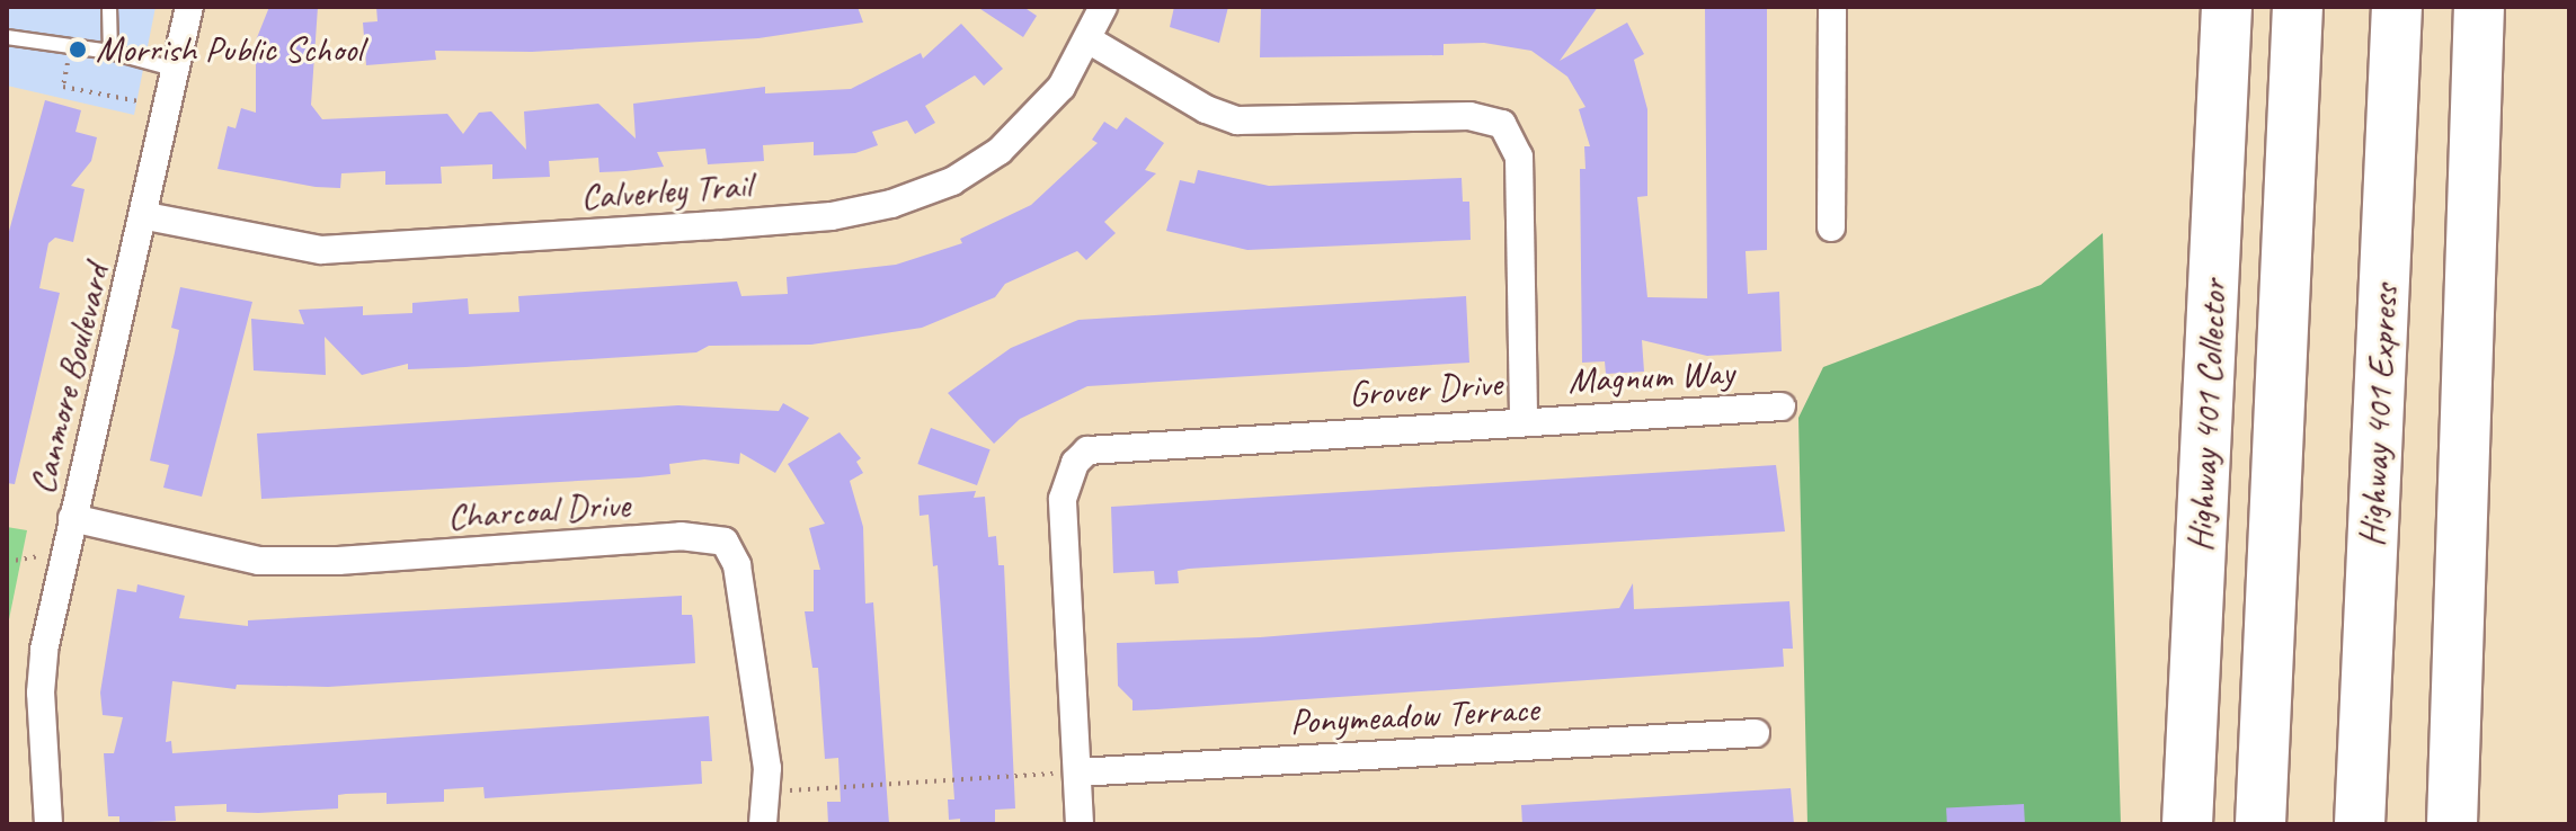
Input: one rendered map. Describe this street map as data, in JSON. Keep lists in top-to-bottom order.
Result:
{
  "streets": {
    "highway": ["Highway 401 Collector", "Highway 401 Express"],
    "street": [
      "Calverley Trail",
      "Magnum Way",
      "Canmore Boulevard",
      "Grover Drive",
      "Charcoal Drive",
      "Ponymeadow Terrace"
    ]
  },
  "crossings": [
    ["Calverley Trail", "Canmore Boulevard"],
    ["Calverley Trail", "Grover Drive"],
    ["Magnum Way", "Grover Drive"],
    ["Canmore Boulevard", "Charcoal Drive"],
    ["Grover Drive", "Ponymeadow Terrace"]
  ],
  "places": ["Morrish Public School"]
}
